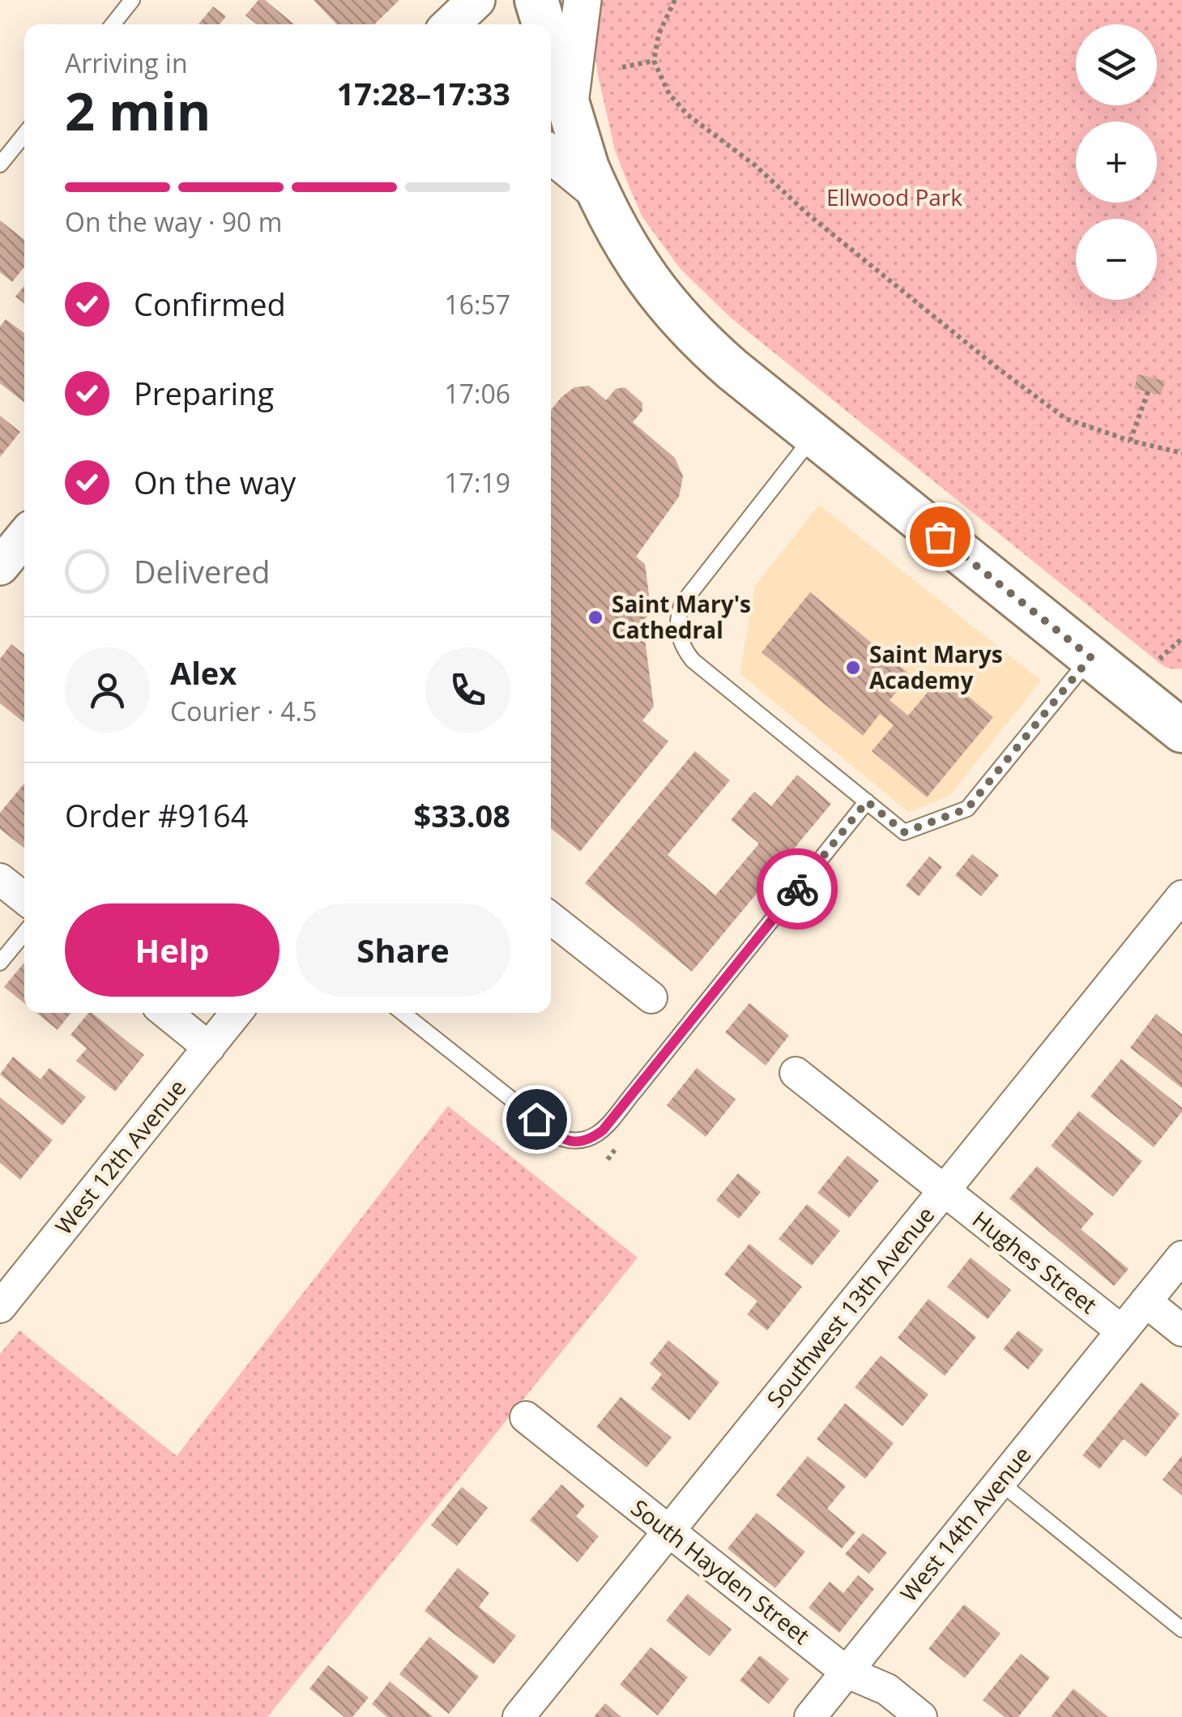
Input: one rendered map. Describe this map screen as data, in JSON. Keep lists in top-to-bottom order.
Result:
{
  "streets": {
    "street": [
      "West 12th Avenue",
      "Hughes Street",
      "Southwest 13th Avenue",
      "West 14th Avenue",
      "South Hayden Street"
    ]
  },
  "crossings": [
    ["Hughes Street", "Southwest 13th Avenue"],
    ["Hughes Street", "West 14th Avenue"],
    ["Southwest 13th Avenue", "South Hayden Street"],
    ["West 14th Avenue", "South Hayden Street"]
  ],
  "parks": ["Ellwood Park"],
  "places": ["Saint Mary's Cathedral", "Saint Marys Academy"],
  "page": {
    "map_buttons": ["+", "−"],
    "heading": ["2 min", "Arriving in", "17:28–17:33"],
    "panel": [
      "Alex",
      "Courier · 4.5",
      "Order #9164",
      "$33.08"
    ],
    "bar": "On the way · 90 m",
    "list": [
      ["Confirmed", "16:57"],
      ["Preparing", "17:06"],
      ["On the way", "17:19"],
      "Delivered"
    ],
    "buttons": ["Help", "Share"]
  }
}
